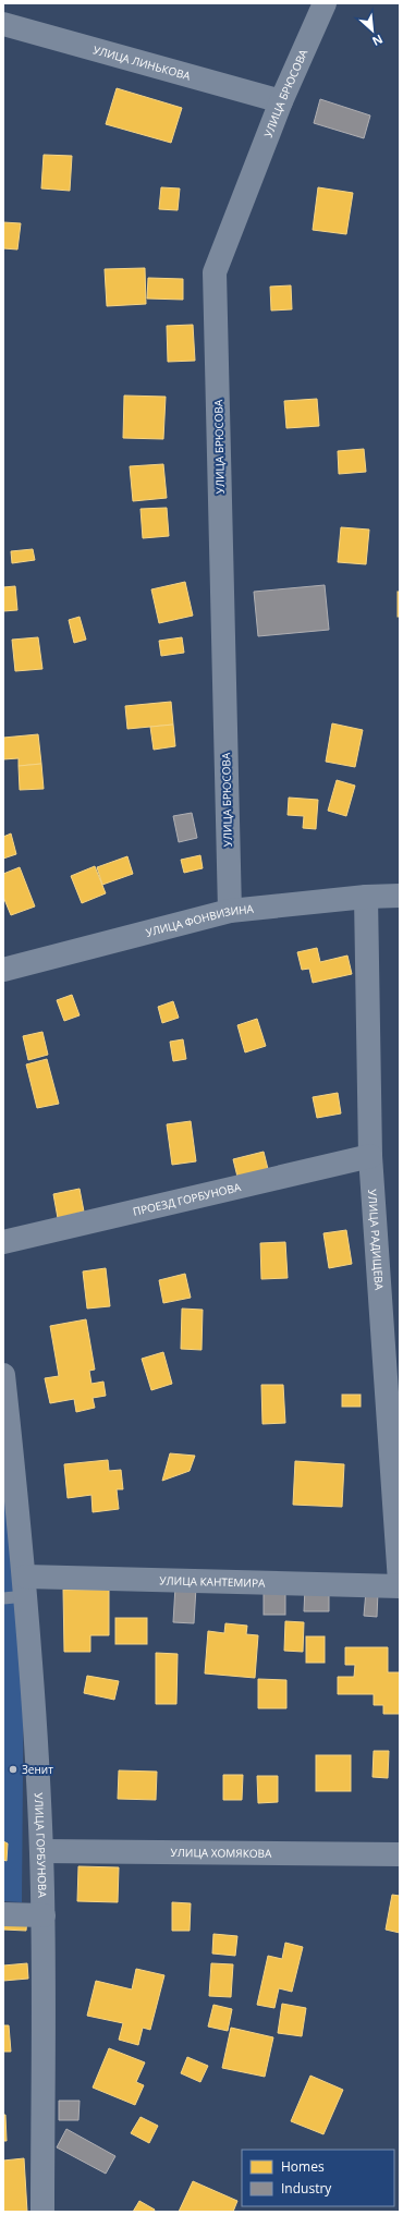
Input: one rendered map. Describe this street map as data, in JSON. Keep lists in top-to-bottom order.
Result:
{
  "streets": {
    "street": [
      "УЛИЦА ЛИНЬКОВА",
      "УЛИЦА БРЮСОВА",
      "УЛИЦА ФОНВИЗИНА",
      "ПРОЕЗД ГОРБУНОВА",
      "УЛИЦА РАДИЩЕВА",
      "УЛИЦА КАНТЕМИРА",
      "УЛИЦА ГОРБУНОВА",
      "УЛИЦА ХОМЯКОВА"
    ]
  },
  "crossings": [
    ["УЛИЦА ЛИНЬКОВА", "УЛИЦА БРЮСОВА"],
    ["УЛИЦА БРЮСОВА", "УЛИЦА ФОНВИЗИНА"],
    ["УЛИЦА ФОНВИЗИНА", "УЛИЦА РАДИЩЕВА"],
    ["ПРОЕЗД ГОРБУНОВА", "УЛИЦА РАДИЩЕВА"],
    ["УЛИЦА КАНТЕМИРА", "УЛИЦА ГОРБУНОВА"],
    ["УЛИЦА ГОРБУНОВА", "УЛИЦА ХОМЯКОВА"]
  ],
  "places": ["Зенит"],
  "legend": ["Homes", "Industry"],
  "north": "bottom right"
}
